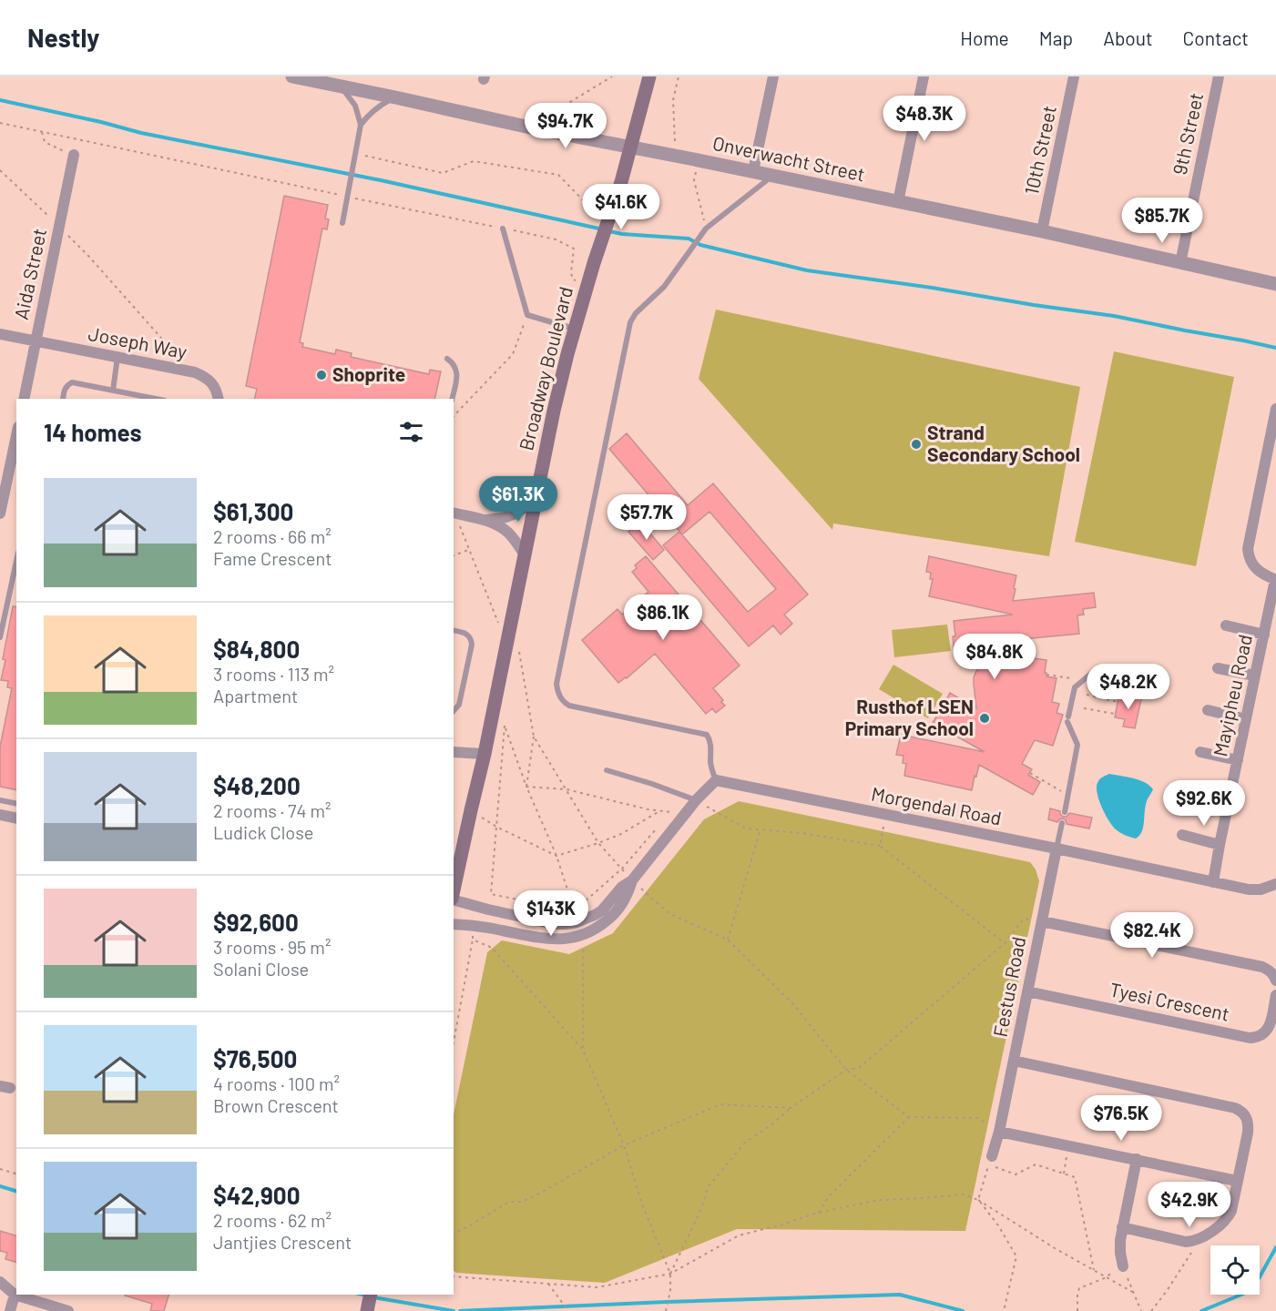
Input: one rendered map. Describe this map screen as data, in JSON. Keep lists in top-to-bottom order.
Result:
{
  "streets": {
    "main road": ["Broadway Boulevard"],
    "street": [
      "9th Street",
      "10th Street",
      "Onverwacht Street",
      "Aida Street",
      "Joseph Way",
      "Mayipheu Road",
      "Morgendal Road",
      "Festus Road",
      "Tyesi Crescent"
    ]
  },
  "crossings": [
    ["9th Street", "Onverwacht Street"],
    ["10th Street", "Onverwacht Street"],
    ["Onverwacht Street", "Broadway Boulevard"],
    ["Aida Street", "Joseph Way"],
    ["Mayipheu Road", "Morgendal Road"],
    ["Morgendal Road", "Festus Road"],
    ["Festus Road", "Tyesi Crescent"]
  ],
  "places": ["Shoprite", "Strand Secondary School", "Rusthof LSEN Primary School"],
  "page": {
    "header": "Nestly",
    "nav": [
      "Home",
      "Map",
      "About",
      "Contact"
    ],
    "price": [
      "$48.3K",
      "$94.7K",
      "$41.6K",
      "$85.7K",
      "$61.3K",
      "$57.7K",
      "$86.1K",
      "$84.8K",
      "$48.2K",
      "$92.6K",
      "$143K",
      "$82.4K",
      "$76.5K",
      "$42.9K"
    ],
    "heading": "14 homes",
    "list": [
      {
        "name": "$61,300",
        "note": "2 rooms · 66 m² · Fame Crescent"
      },
      {
        "name": "$84,800",
        "note": "3 rooms · 113 m² · Apartment"
      },
      {
        "name": "$48,200",
        "note": "2 rooms · 74 m² · Ludick Close"
      },
      {
        "name": "$92,600",
        "note": "3 rooms · 95 m² · Solani Close"
      },
      {
        "name": "$76,500",
        "note": "4 rooms · 100 m² · Brown Crescent"
      },
      {
        "name": "$42,900",
        "note": "2 rooms · 62 m² · Jantjies Crescent"
      }
    ]
  }
}
